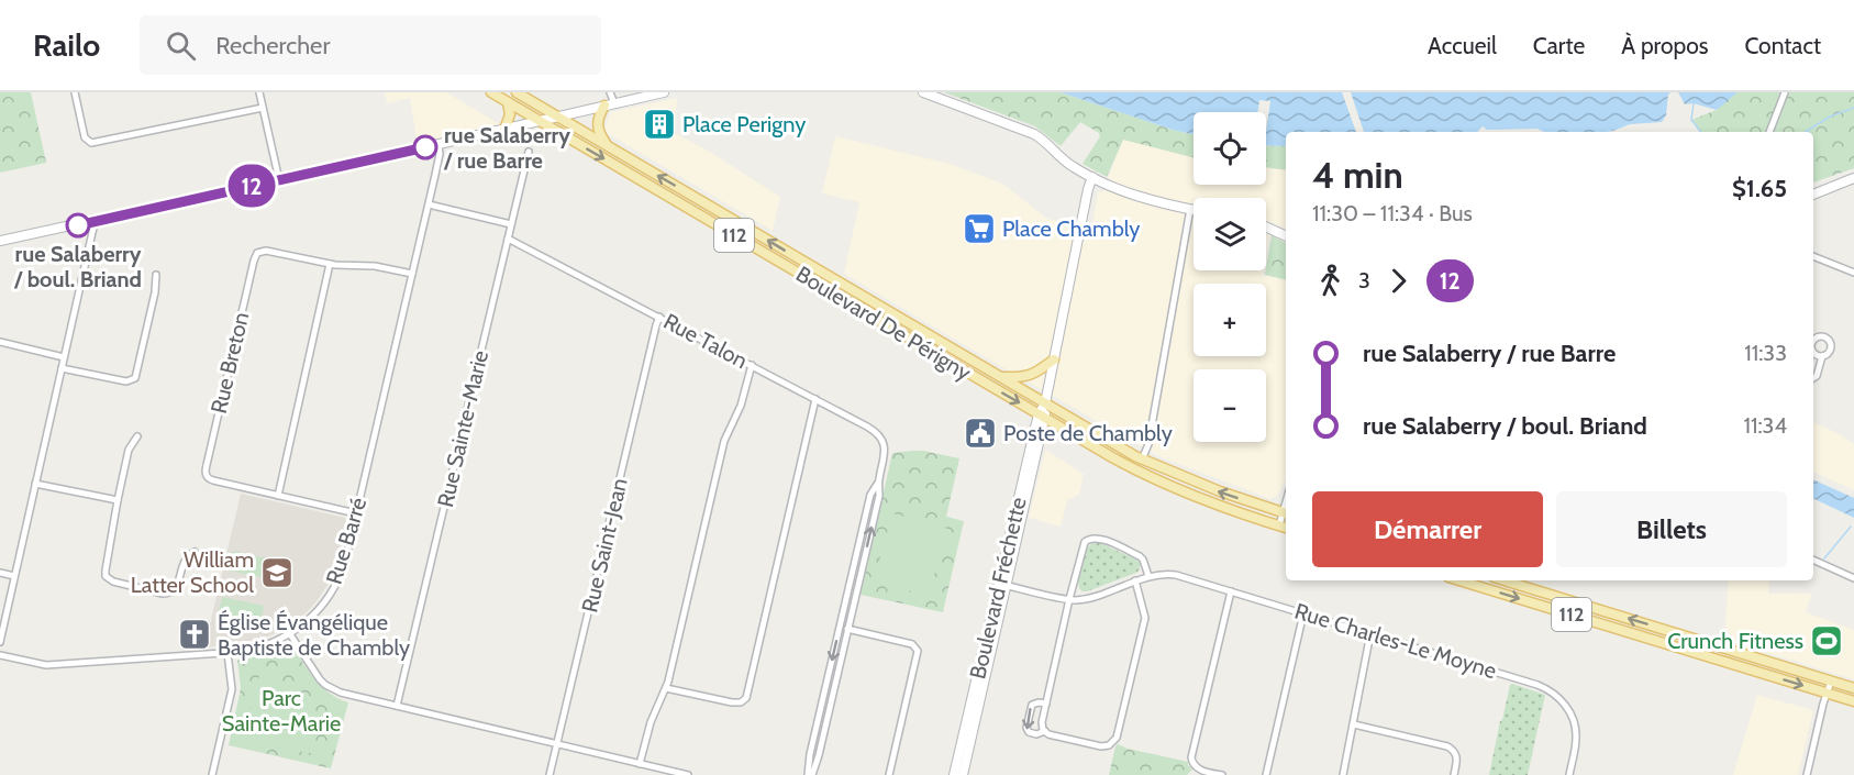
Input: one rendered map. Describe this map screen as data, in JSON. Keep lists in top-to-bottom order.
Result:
{
  "streets": {
    "main road": ["112", "Boulevard De Périgny"],
    "street": [
      "Rue Talon",
      "Rue Breton",
      "Rue Sainte-Marie",
      "Rue Barré",
      "Rue Saint-Jean",
      "Boulevard Fréchette",
      "Rue Charles-Le Moyne"
    ]
  },
  "crossings": [
    ["Boulevard De Périgny", "Boulevard Fréchette"],
    ["Rue Talon", "Rue Sainte-Marie"],
    ["Rue Talon", "Rue Saint-Jean"],
    ["Rue Breton", "Rue Barré"],
    ["Boulevard Fréchette", "Rue Charles-Le Moyne"]
  ],
  "parks": ["Parc Sainte-Marie"],
  "places": {
    "building": ["Place Perigny"],
    "other": ["rue Salaberry / rue Barre", "rue Salaberry / boul. Briand"],
    "supermarket": ["Place Chambly"],
    "public building": ["Poste de Chambly"],
    "school or university": ["William Latter School"],
    "church": ["Église Évangélique Baptiste de Chambly"],
    "sports": ["Crunch Fitness"]
  },
  "lines": ["bus line 12"],
  "page": {
    "header": "Railo",
    "search": "Rechercher",
    "nav": [
      "Accueil",
      "Carte",
      "À propos",
      "Contact"
    ],
    "on_map": "12",
    "map_buttons": ["+", "−"],
    "heading": ["4 min", "11:30 – 11:34 · Bus", "$1.65"],
    "legs": ["3", "12"],
    "list": [
      {
        "name": "rue Salaberry / rue Barre",
        "value": "11:33"
      },
      {
        "name": "rue Salaberry / boul. Briand",
        "value": "11:34"
      }
    ],
    "buttons": ["Démarrer", "Billets"]
  }
}
